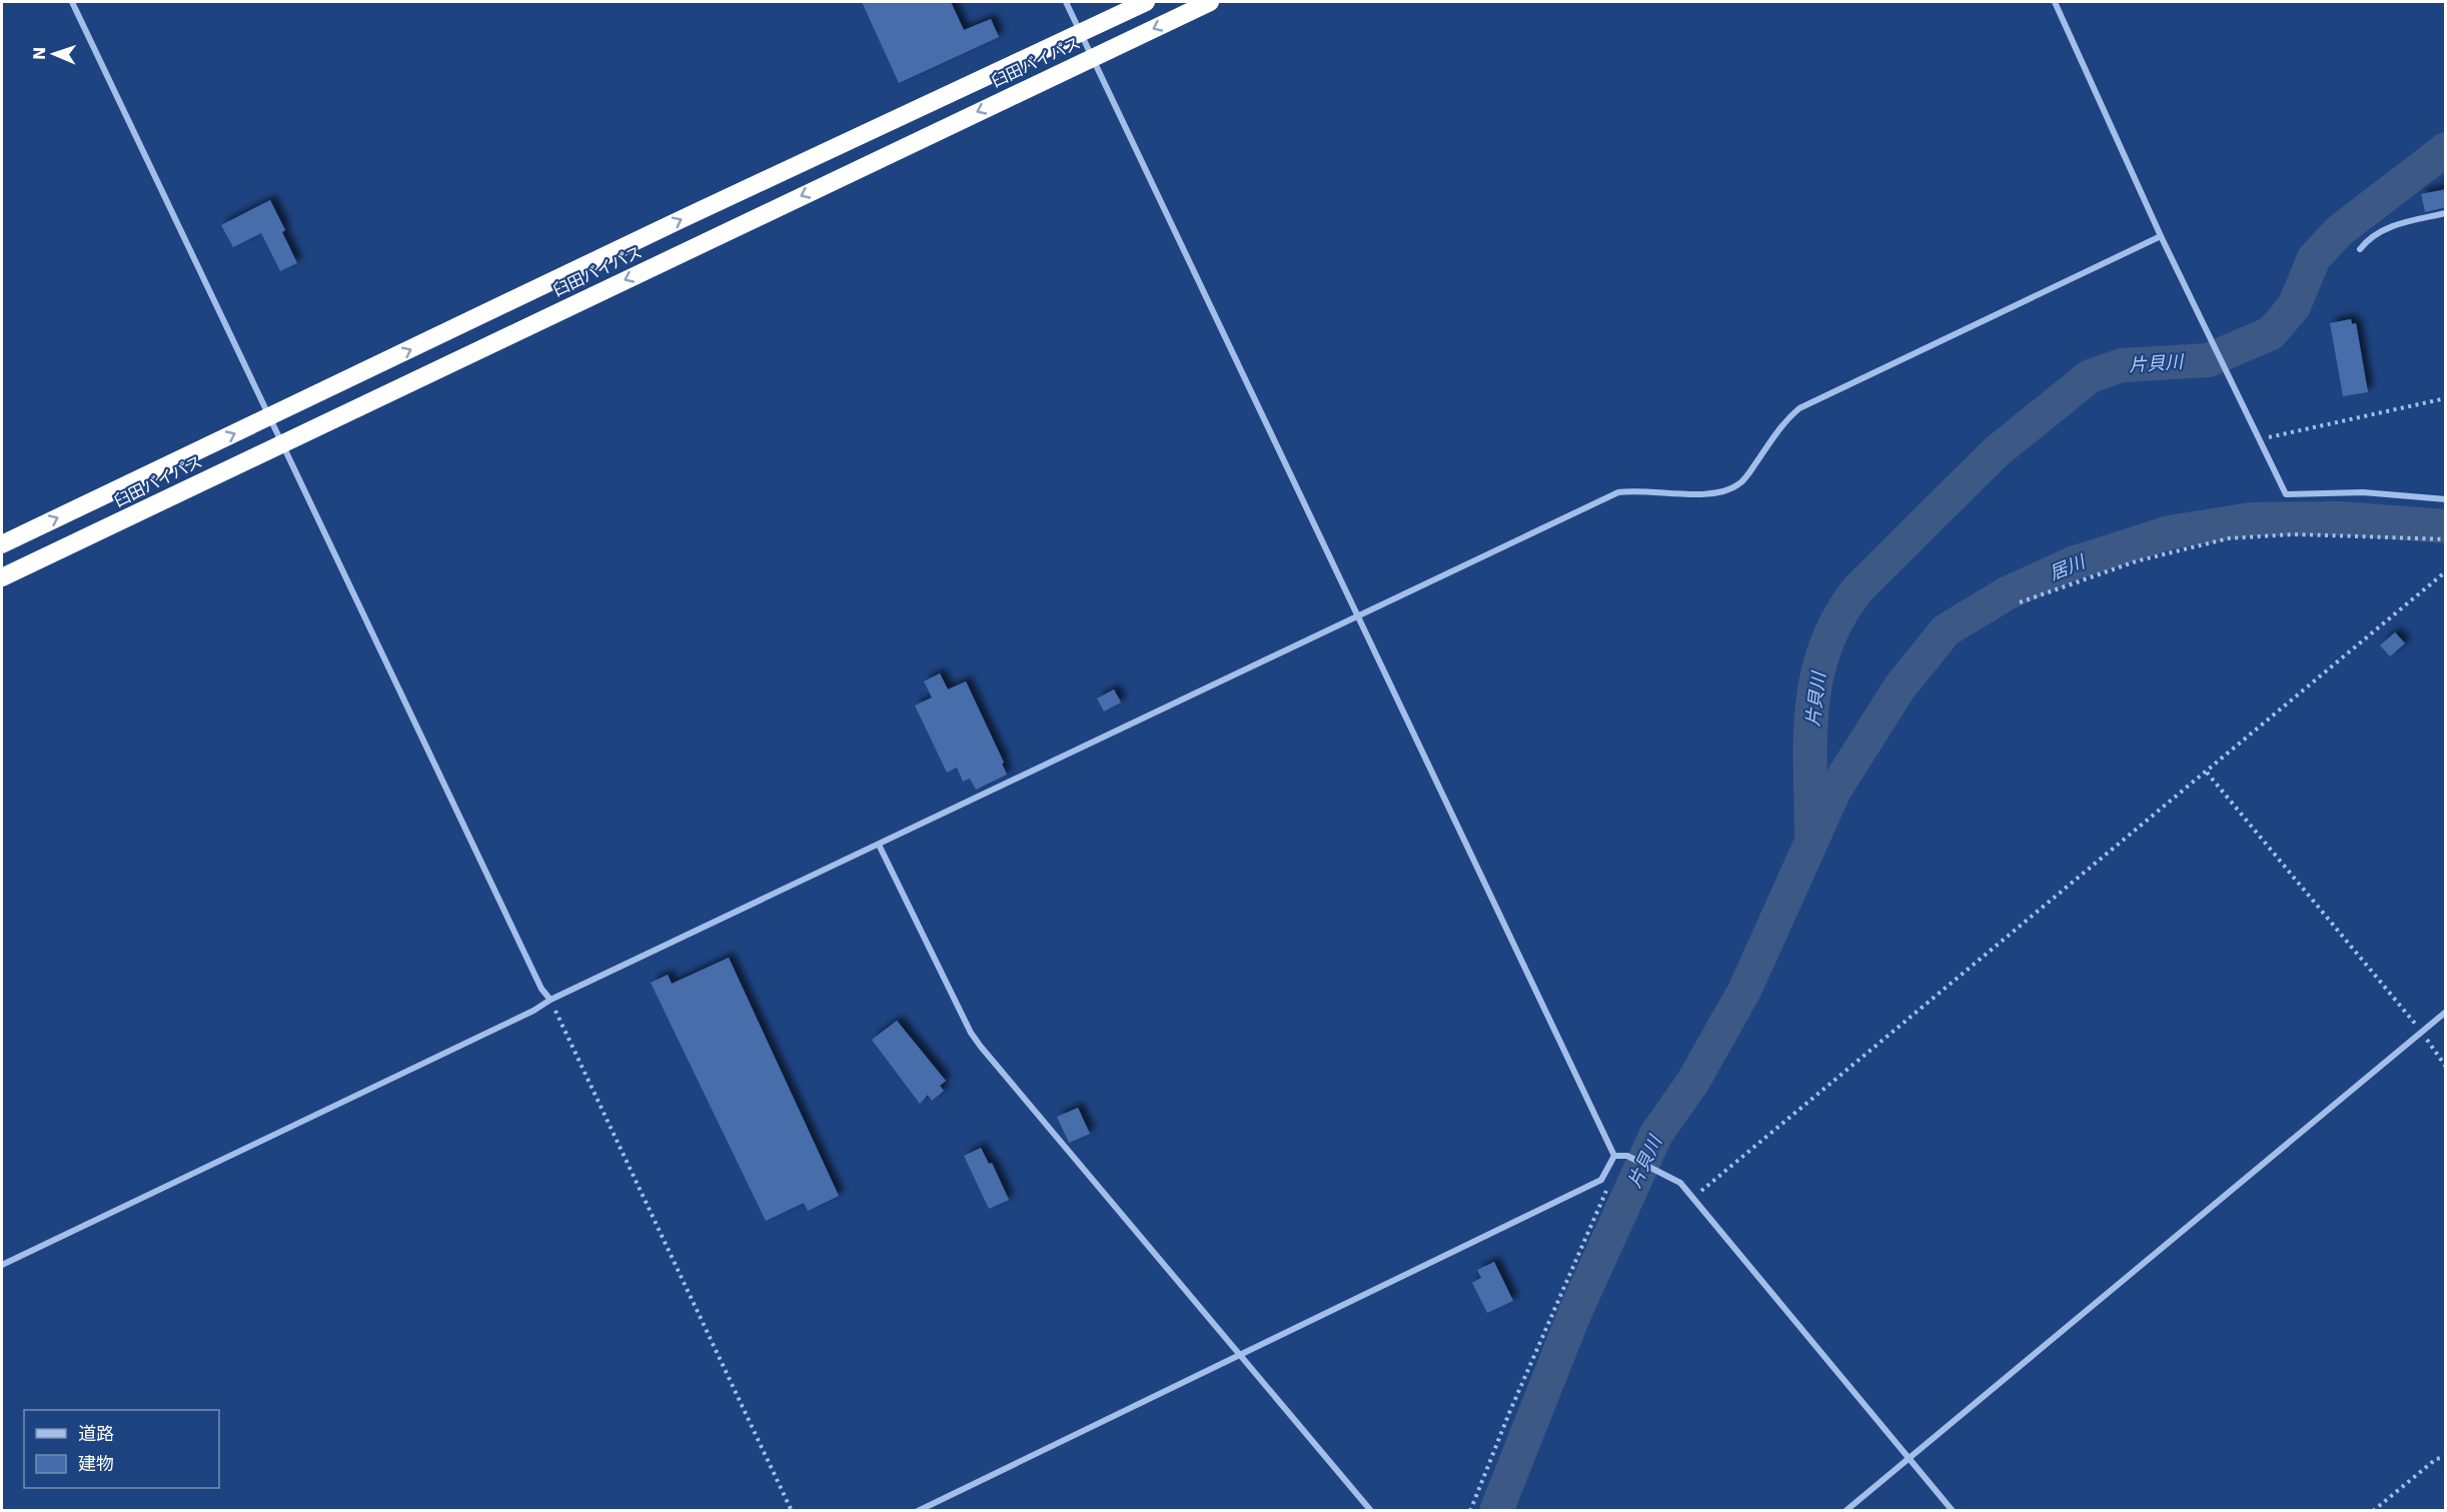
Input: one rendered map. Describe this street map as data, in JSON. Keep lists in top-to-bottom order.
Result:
{
  "streets": {
    "highway": ["臼田バイパス"]
  },
  "water": ["片貝川", "居川"],
  "legend": ["道路", "建物"],
  "north": "left"
}
